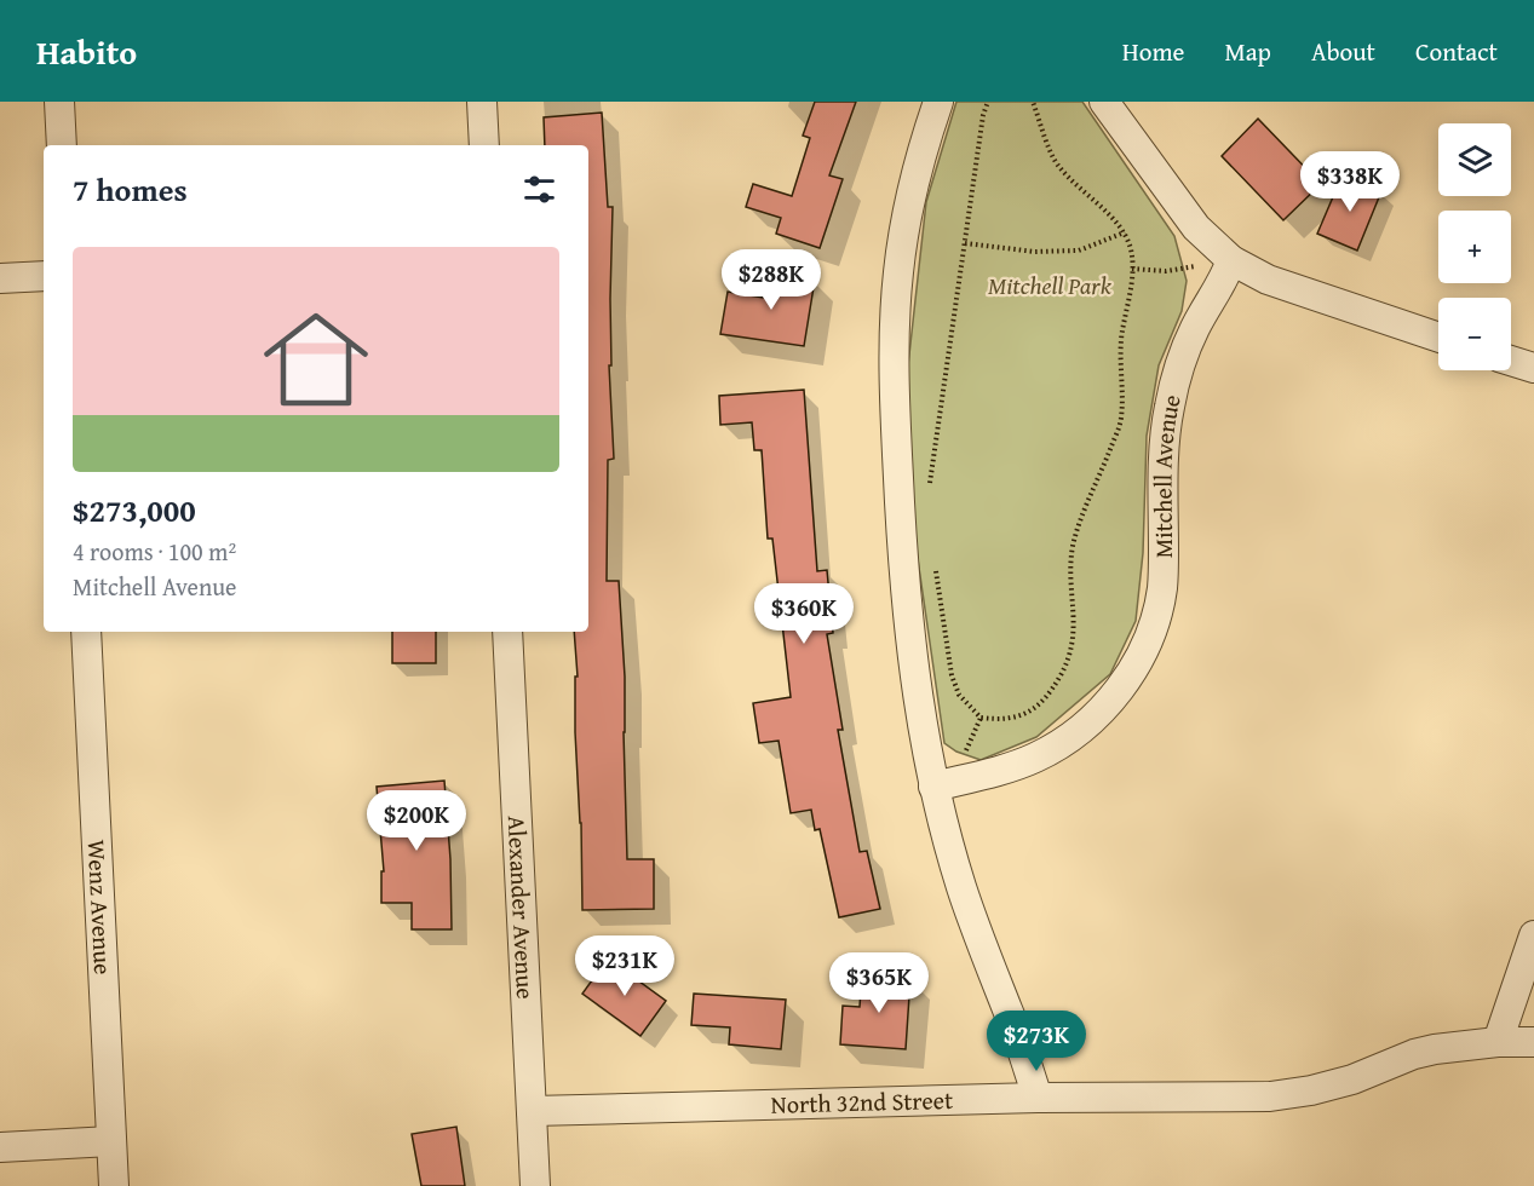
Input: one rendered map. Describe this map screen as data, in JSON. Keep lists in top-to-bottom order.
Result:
{
  "streets": {
    "street": [
      "Mitchell Avenue",
      "Wenz Avenue",
      "Alexander Avenue",
      "North 32nd Street"
    ]
  },
  "crossings": [
    ["Alexander Avenue", "North 32nd Street"]
  ],
  "parks": ["Mitchell Park"],
  "page": {
    "header": "Habito",
    "nav": [
      "Home",
      "Map",
      "About",
      "Contact"
    ],
    "map_buttons": ["+", "−"],
    "heading": "7 homes",
    "price": [
      "$338K",
      "$288K",
      "$360K",
      "$200K",
      "$231K",
      "$365K",
      "$273K"
    ],
    "list": [
      {
        "name": "$273,000",
        "note": "4 rooms · 100 m² · Mitchell Avenue"
      }
    ]
  }
}
